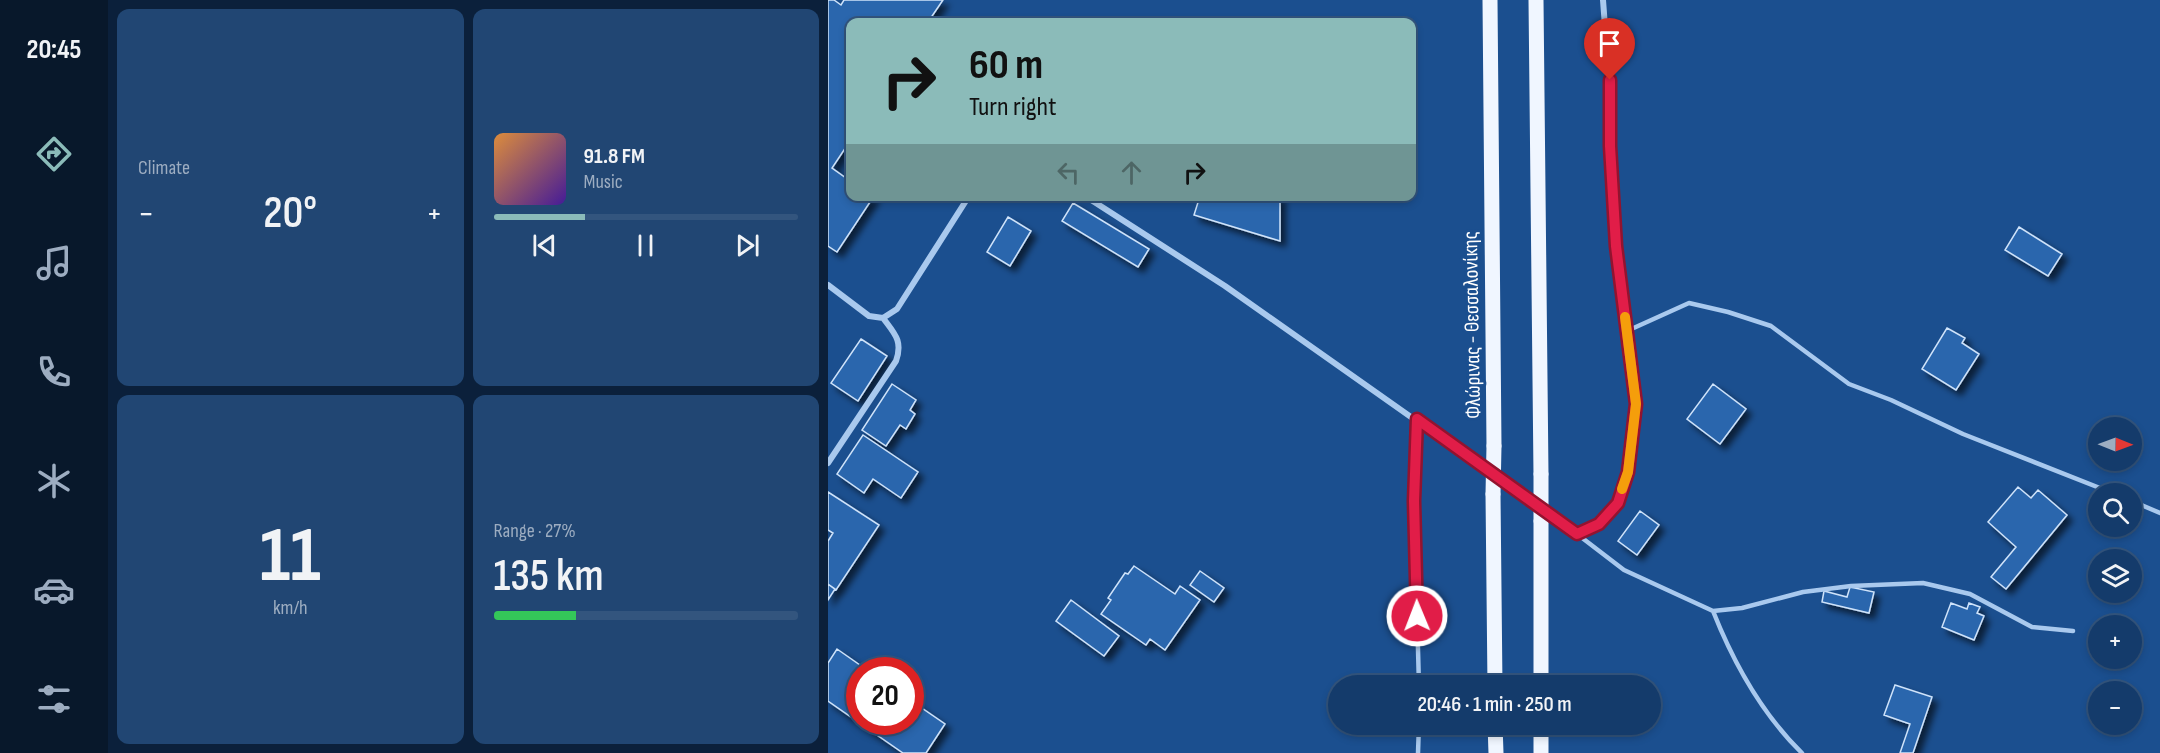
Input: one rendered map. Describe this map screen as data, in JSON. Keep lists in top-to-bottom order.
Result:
{
  "streets": {
    "main road": ["Φλώρινας - Θεσσαλονίκης"]
  },
  "north": "right",
  "page": {
    "tabs": "20:45",
    "tile": [
      "Climate",
      ["11", "km/h"],
      ["Range · 27%", "135 km"]
    ],
    "turn": ["60 m", "Turn right"],
    "song": ["91.8 FM", "Music"],
    "heat": ["−", "20°", "+"],
    "map_buttons": ["+", "−"],
    "limit": "20",
    "trip": "20:46 · 1 min · 250 m"
  }
}
